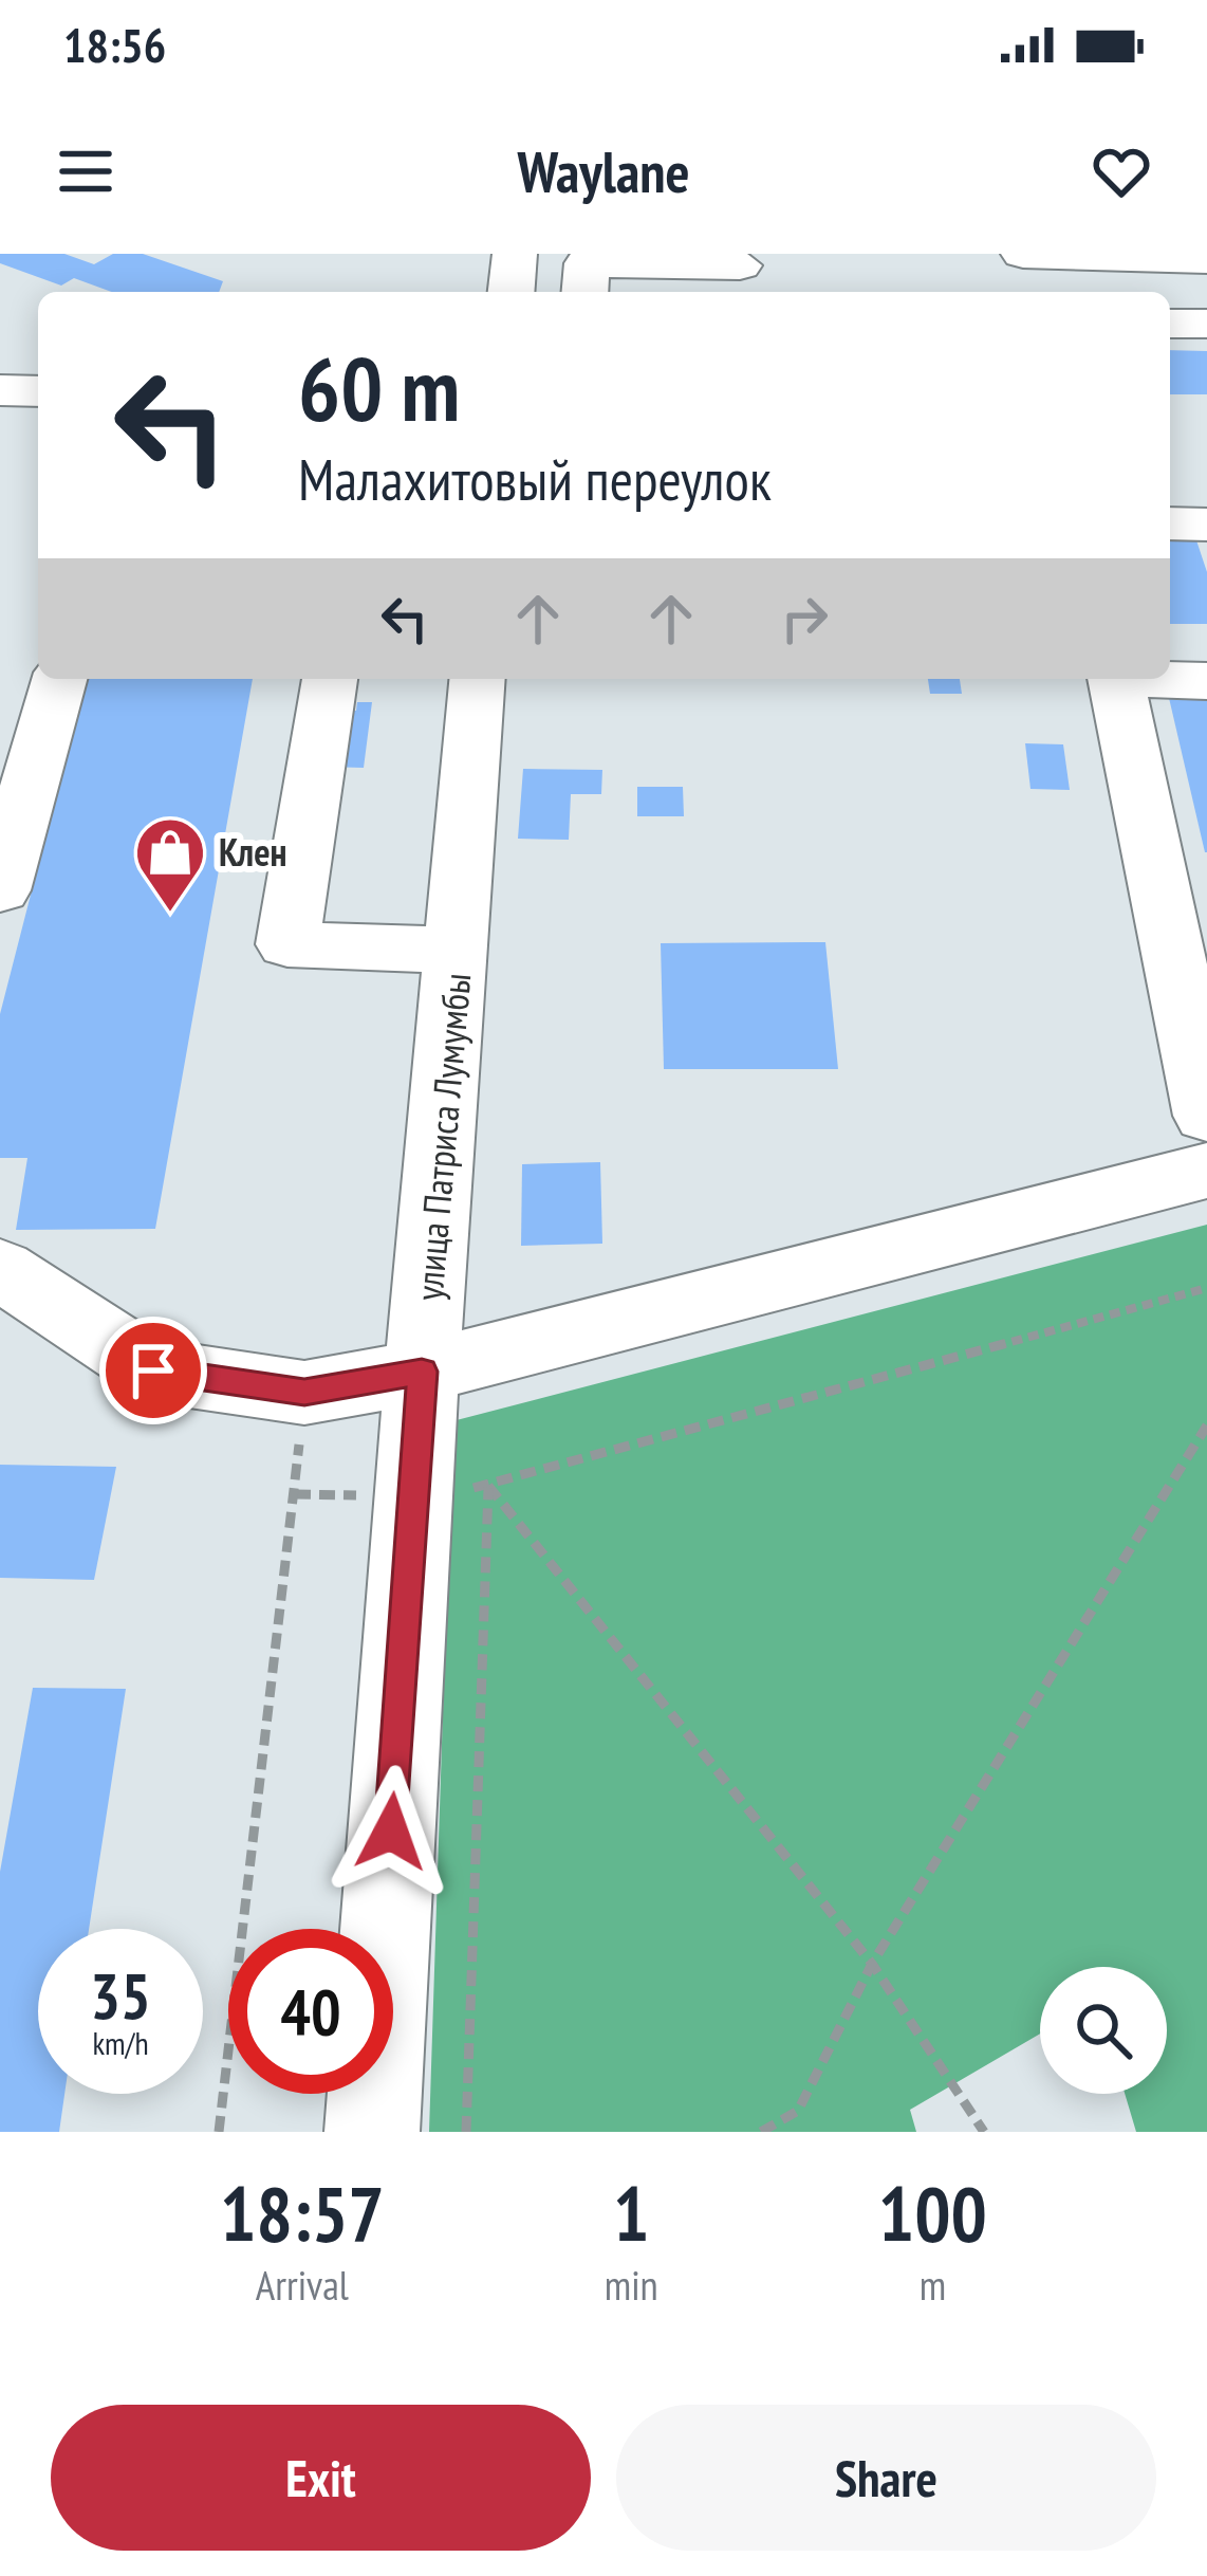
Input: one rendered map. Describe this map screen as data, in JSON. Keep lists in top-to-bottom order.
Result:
{
  "streets": {
    "street": ["улица Патриса Лумумбы"]
  },
  "places": {
    "shop": ["Клен"]
  },
  "page": {
    "status": "18:56",
    "header": "Waylane",
    "turn": ["60 m", "Малахитовый переулок"],
    "speed": "35 km/h",
    "limit": "40",
    "eta": [
      "18:57",
      "Arrival",
      "1",
      "min",
      "100",
      "m"
    ],
    "buttons": ["Exit", "Share"]
  }
}
